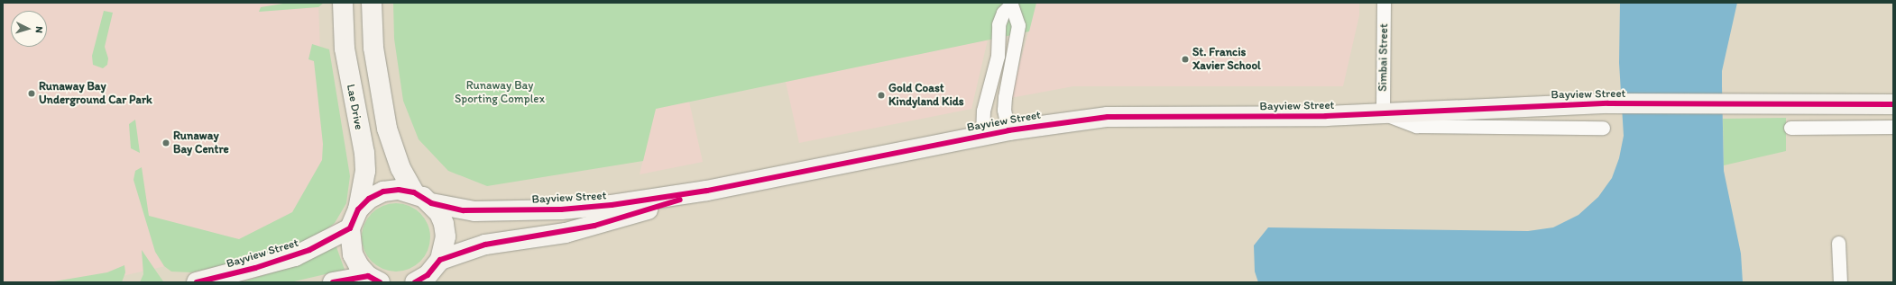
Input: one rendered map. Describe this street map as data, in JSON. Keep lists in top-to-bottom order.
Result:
{
  "streets": {
    "main road": ["Bayview Street", "Lae Drive"],
    "street": ["Simbai Street"]
  },
  "crossings": [
    ["Simbai Street", "Bayview Street"]
  ],
  "parks": ["Runaway Bay Sporting Complex"],
  "places": [
    "St. Francis Xavier School",
    "Runaway Bay Underground Car Park",
    "Gold Coast Kindyland Kids",
    "Runaway Bay Centre"
  ],
  "north": "right"
}
